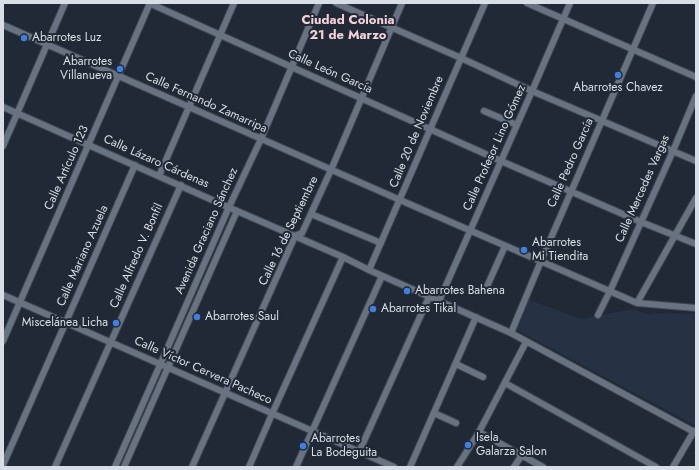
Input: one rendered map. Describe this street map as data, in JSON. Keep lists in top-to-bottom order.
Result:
{
  "streets": {
    "street": [
      "Calle León García",
      "Calle Fernando Zamarripa",
      "Calle 20 de Noviembre",
      "Calle Profesor Lino Gómez",
      "Calle Lázaro Cárdenas",
      "Calle Pedro García",
      "Calle Artículo 123",
      "Calle Mercedes Vargas",
      "Avenida Graciano Sánchez",
      "Calle 16 de Septiembre",
      "Calle Mariano Azuela",
      "Calle Alfredo V. Bonfil",
      "Calle Víctor Cervera Pacheco"
    ]
  },
  "crossings": [
    ["Calle León García", "Calle 20 de Noviembre"],
    ["Calle León García", "Calle Profesor Lino Gómez"],
    ["Calle León García", "Calle Pedro García"],
    ["Calle León García", "Calle Artículo 123"],
    ["Calle León García", "Calle Mercedes Vargas"],
    ["Calle León García", "Avenida Graciano Sánchez"],
    ["Calle León García", "Calle 16 de Septiembre"],
    ["Calle Fernando Zamarripa", "Calle 20 de Noviembre"],
    ["Calle Fernando Zamarripa", "Calle Profesor Lino Gómez"],
    ["Calle Fernando Zamarripa", "Calle Pedro García"],
    ["Calle Fernando Zamarripa", "Calle Artículo 123"],
    ["Calle Fernando Zamarripa", "Calle Mercedes Vargas"],
    ["Calle Fernando Zamarripa", "Avenida Graciano Sánchez"],
    ["Calle Fernando Zamarripa", "Calle 16 de Septiembre"],
    ["Calle 20 de Noviembre", "Calle Lázaro Cárdenas"],
    ["Calle Profesor Lino Gómez", "Calle Lázaro Cárdenas"],
    ["Calle Lázaro Cárdenas", "Calle Pedro García"],
    ["Calle Lázaro Cárdenas", "Calle Artículo 123"],
    ["Calle Lázaro Cárdenas", "Avenida Graciano Sánchez"],
    ["Calle Lázaro Cárdenas", "Calle 16 de Septiembre"],
    ["Calle Lázaro Cárdenas", "Calle Mariano Azuela"],
    ["Calle Lázaro Cárdenas", "Calle Alfredo V. Bonfil"],
    ["Calle Artículo 123", "Calle Víctor Cervera Pacheco"],
    ["Avenida Graciano Sánchez", "Calle Víctor Cervera Pacheco"],
    ["Calle 16 de Septiembre", "Calle Víctor Cervera Pacheco"],
    ["Calle Mariano Azuela", "Calle Víctor Cervera Pacheco"],
    ["Calle Alfredo V. Bonfil", "Calle Víctor Cervera Pacheco"]
  ],
  "districts": ["Ciudad Colonia 21 de Marzo"],
  "places": [
    "Abarrotes Luz",
    "Abarrotes Villanueva",
    "Abarrotes Chavez",
    "Abarrotes Mi Tiendita",
    "Abarrotes Bahena",
    "Abarrotes Tikal",
    "Abarrotes Saul",
    "Miscelánea Licha",
    "Isela Galarza Salon",
    "Abarrotes La Bodeguita"
  ]
}
